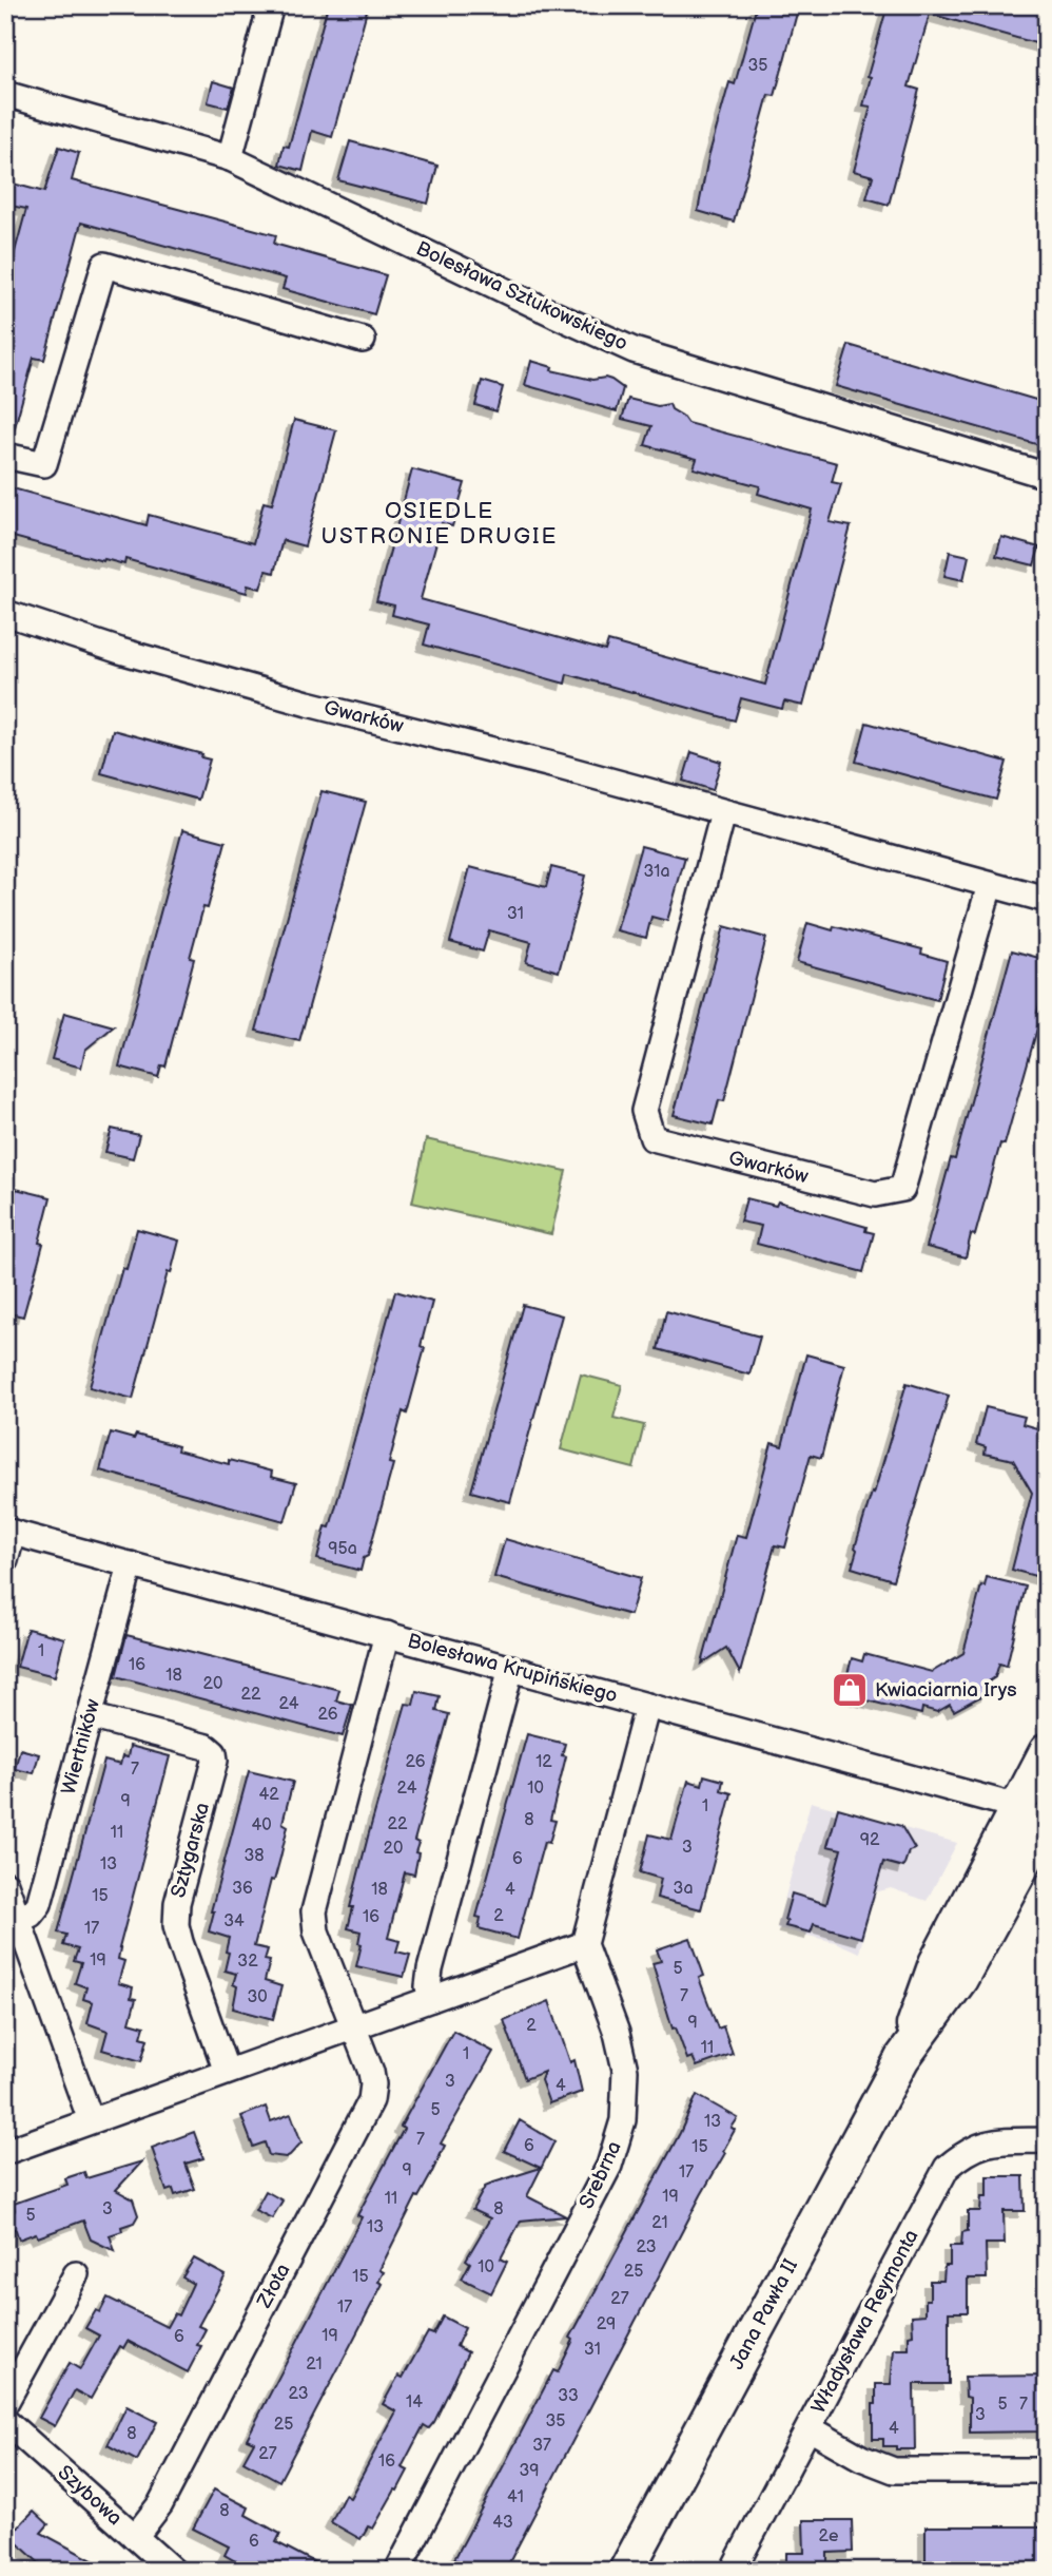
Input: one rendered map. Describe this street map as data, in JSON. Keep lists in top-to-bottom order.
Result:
{
  "streets": {
    "street": [
      "Bolesława Sztukowskiego",
      "Gwarków",
      "Bolesława Krupińskiego",
      "Wiertników",
      "Sztygarska",
      "Srebrna",
      "Złota",
      "Jana Pawła II",
      "Władysława Reymonta",
      "Szybowa"
    ]
  },
  "crossings": [
    ["Bolesława Krupińskiego", "Wiertników"],
    ["Bolesława Krupińskiego", "Jana Pawła II"],
    ["Wiertników", "Sztygarska"],
    ["Złota", "Szybowa"]
  ],
  "districts": ["OSIEDLE USTRONIE DRUGIE"],
  "places": {
    "shop": ["Kwiaciarnia Irys"]
  },
  "house_numbers": [
    "35",
    "31a",
    "31",
    "95a",
    "1",
    "16",
    "18",
    "20",
    "22",
    "24",
    "26",
    "26",
    "12",
    "7",
    "24",
    "10",
    "42",
    "9",
    "1",
    "8",
    "22",
    "40",
    "11",
    "92",
    "3",
    "20",
    "38",
    "6",
    "13",
    "36",
    "3a",
    "18",
    "4",
    "15",
    "2",
    "16",
    "34",
    "17",
    "19",
    "32",
    "5",
    "7",
    "30",
    "9",
    "2",
    "11",
    "1",
    "3",
    "4",
    "5",
    "13",
    "7",
    "6",
    "15",
    "9",
    "17",
    "19",
    "11",
    "3",
    "8",
    "5",
    "21",
    "13",
    "23",
    "10",
    "25",
    "15",
    "27",
    "17",
    "29",
    "19",
    "6",
    "31",
    "21",
    "23",
    "33",
    "14",
    "5",
    "7",
    "3",
    "35",
    "25",
    "4",
    "8",
    "37",
    "27",
    "16",
    "39",
    "41",
    "8",
    "43",
    "2e",
    "6"
  ]
}
